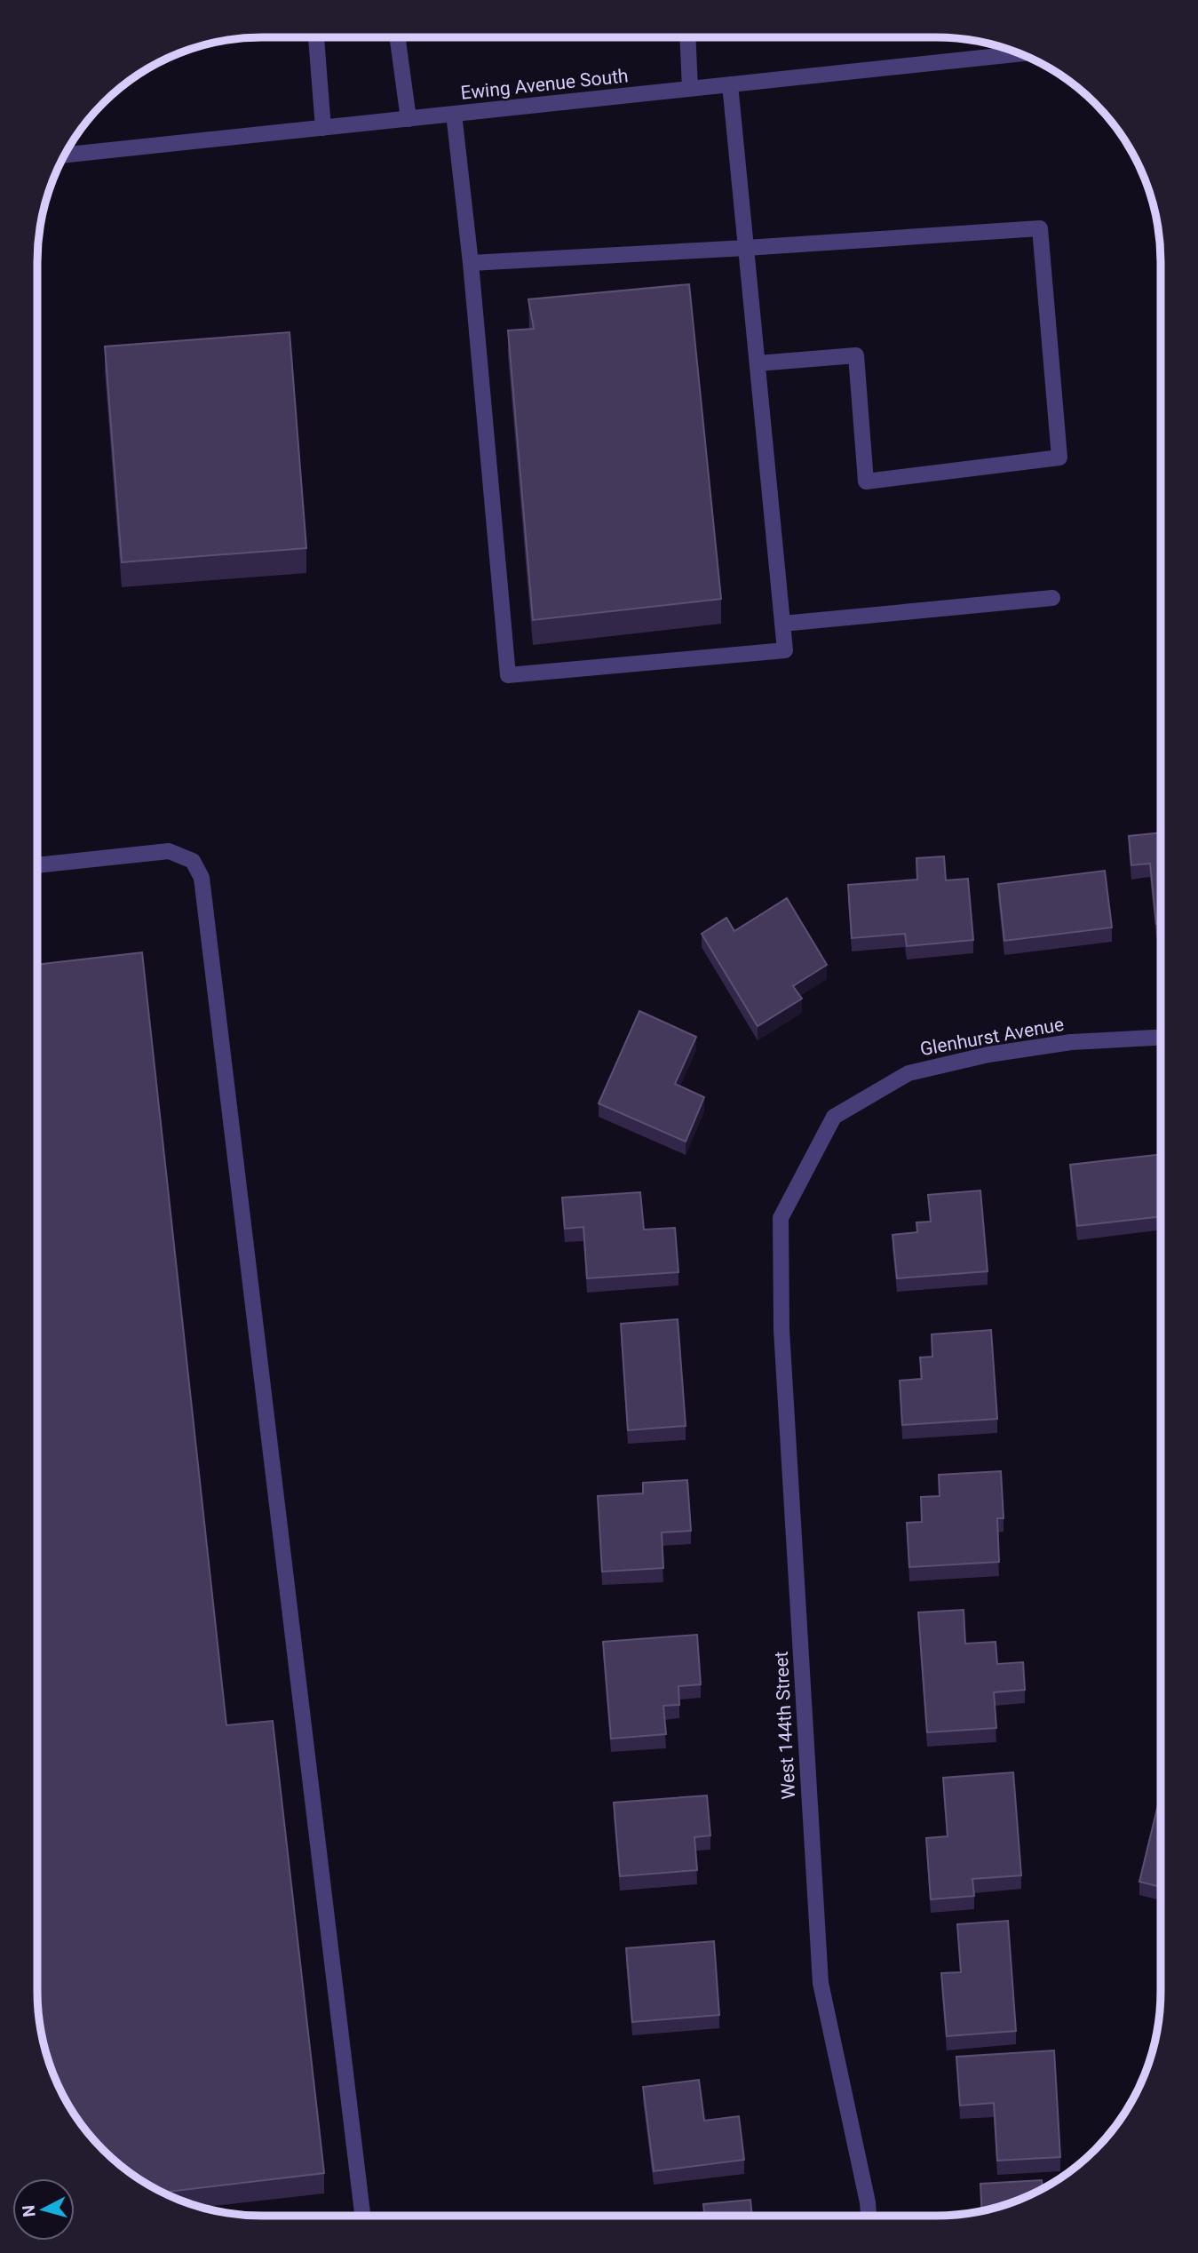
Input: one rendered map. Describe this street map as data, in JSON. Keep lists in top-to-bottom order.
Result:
{
  "streets": {
    "street": ["Ewing Avenue South", "Glenhurst Avenue", "West 144th Street"]
  },
  "crossings": [
    ["Glenhurst Avenue", "West 144th Street"]
  ],
  "north": "left"
}
